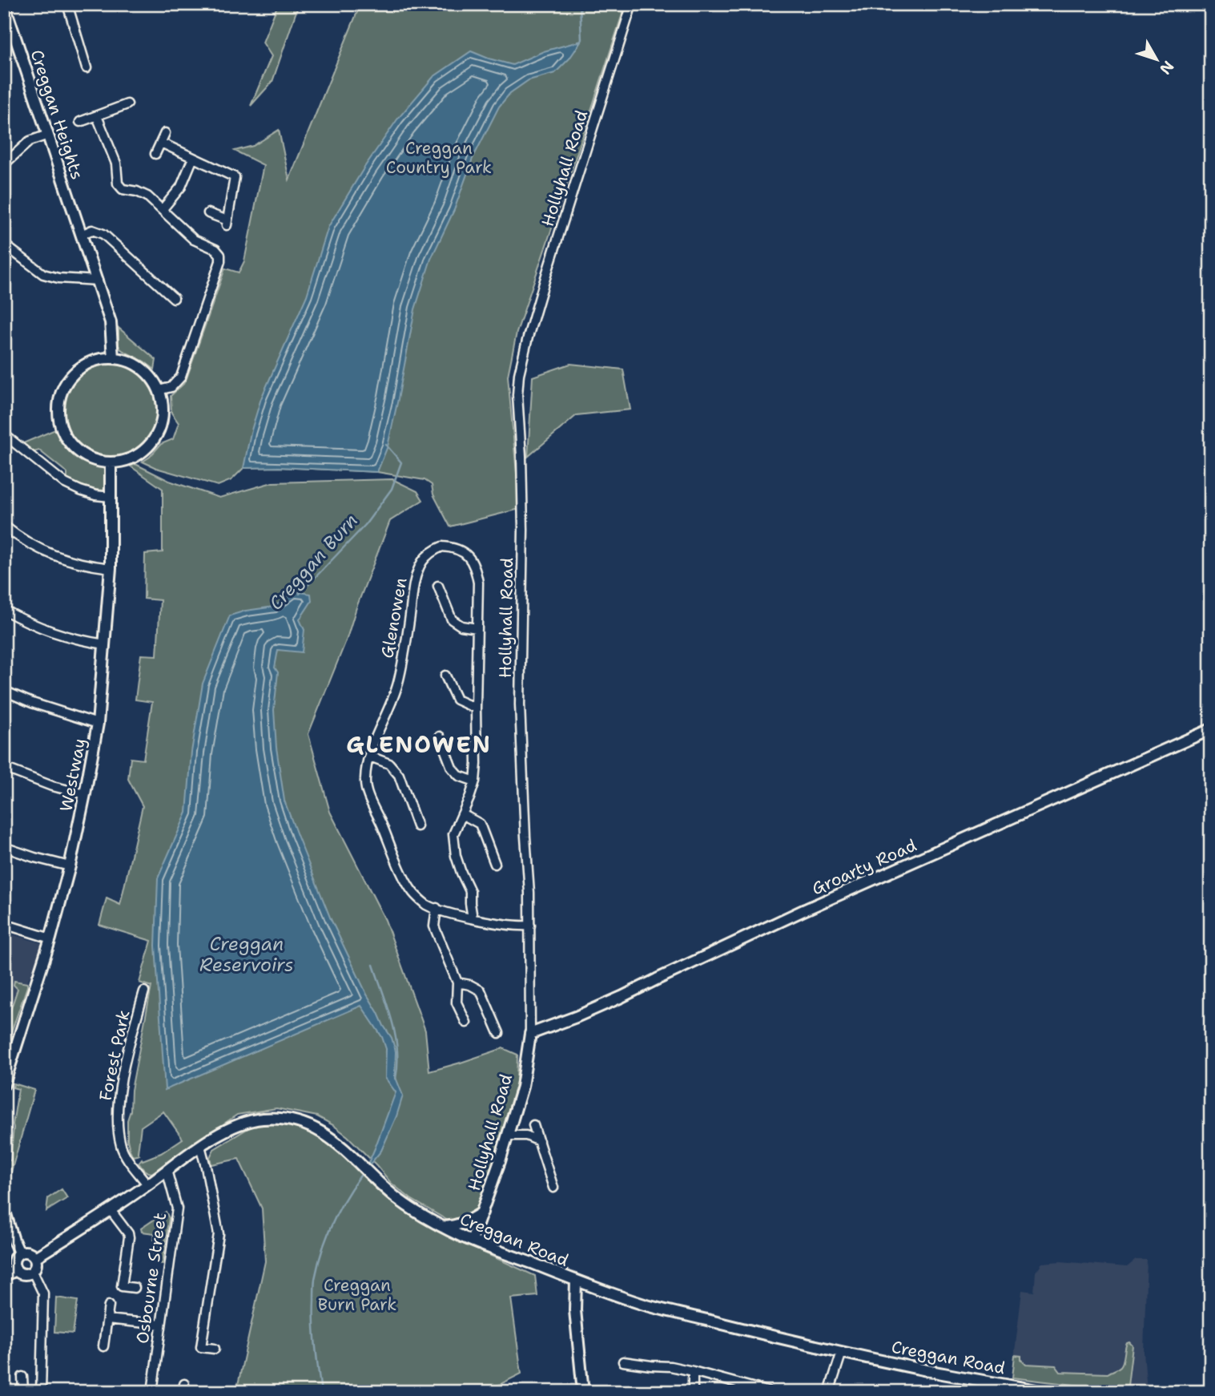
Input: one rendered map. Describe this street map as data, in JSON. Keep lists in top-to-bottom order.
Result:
{
  "streets": {
    "street": [
      "Creggan Heights",
      "Hollyhall Road",
      "Glenowen",
      "Westway",
      "Groarty Road",
      "Forest Park",
      "Creggan Road",
      "Osbourne Street"
    ]
  },
  "crossings": [
    ["Creggan Heights", "Westway"],
    ["Hollyhall Road", "Glenowen"],
    ["Hollyhall Road", "Groarty Road"],
    ["Hollyhall Road", "Creggan Road"],
    ["Forest Park", "Creggan Road"],
    ["Creggan Road", "Osbourne Street"]
  ],
  "districts": ["GLENOWEN"],
  "water": ["Creggan Burn", "Creggan Reservoirs"],
  "parks": ["Creggan Country Park", "Creggan Burn Park"],
  "north": "bottom right"
}
